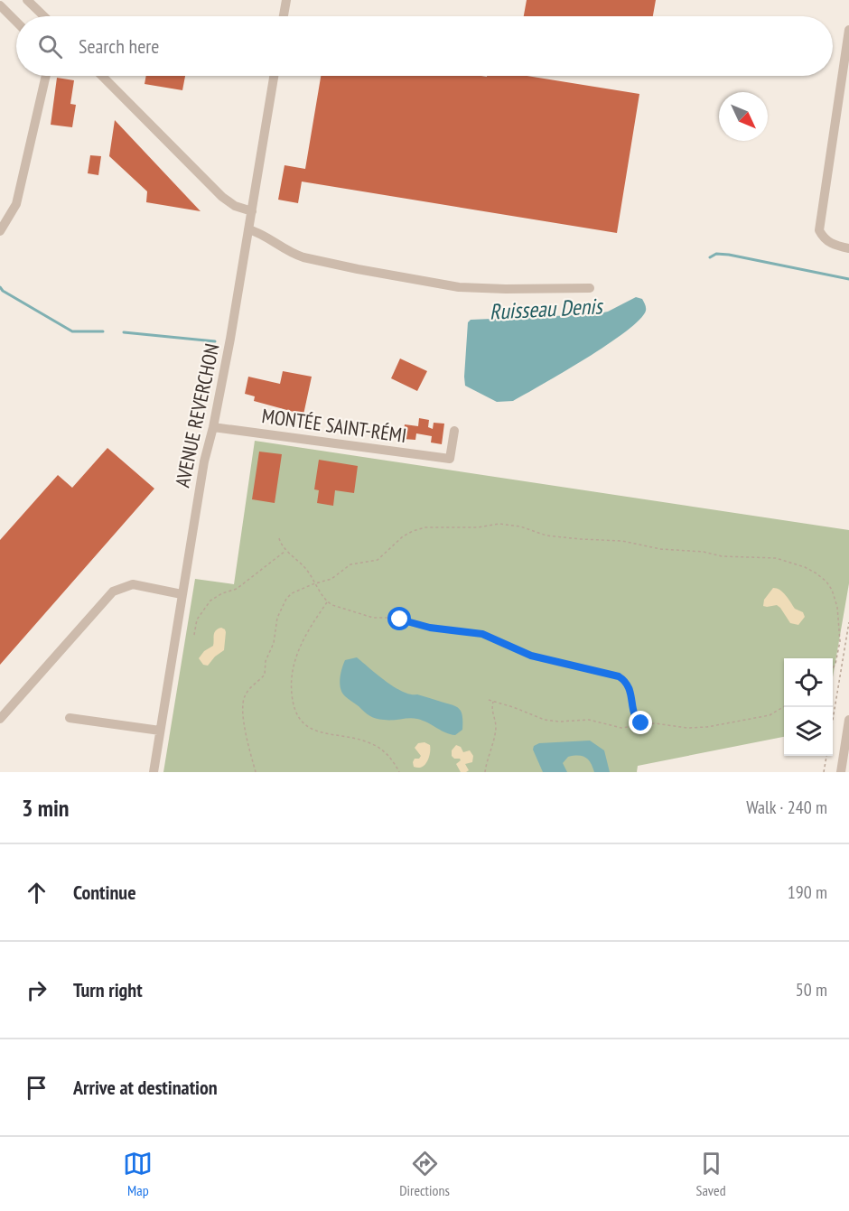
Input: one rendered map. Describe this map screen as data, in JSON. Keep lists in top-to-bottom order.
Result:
{
  "streets": {
    "street": ["AVENUE REVERCHON", "MONTÉE SAINT-RÉMI"]
  },
  "crossings": [
    ["AVENUE REVERCHON", "MONTÉE SAINT-RÉMI"]
  ],
  "water": ["Ruisseau Denis"],
  "north": "bottom right",
  "page": {
    "search": "Search here",
    "heading": ["3 min", "Walk · 240 m"],
    "list": [
      ["Continue", "190 m"],
      ["Turn right", "50 m"],
      "Arrive at destination"
    ],
    "nav": ["Map", "Directions", "Saved"]
  }
}
